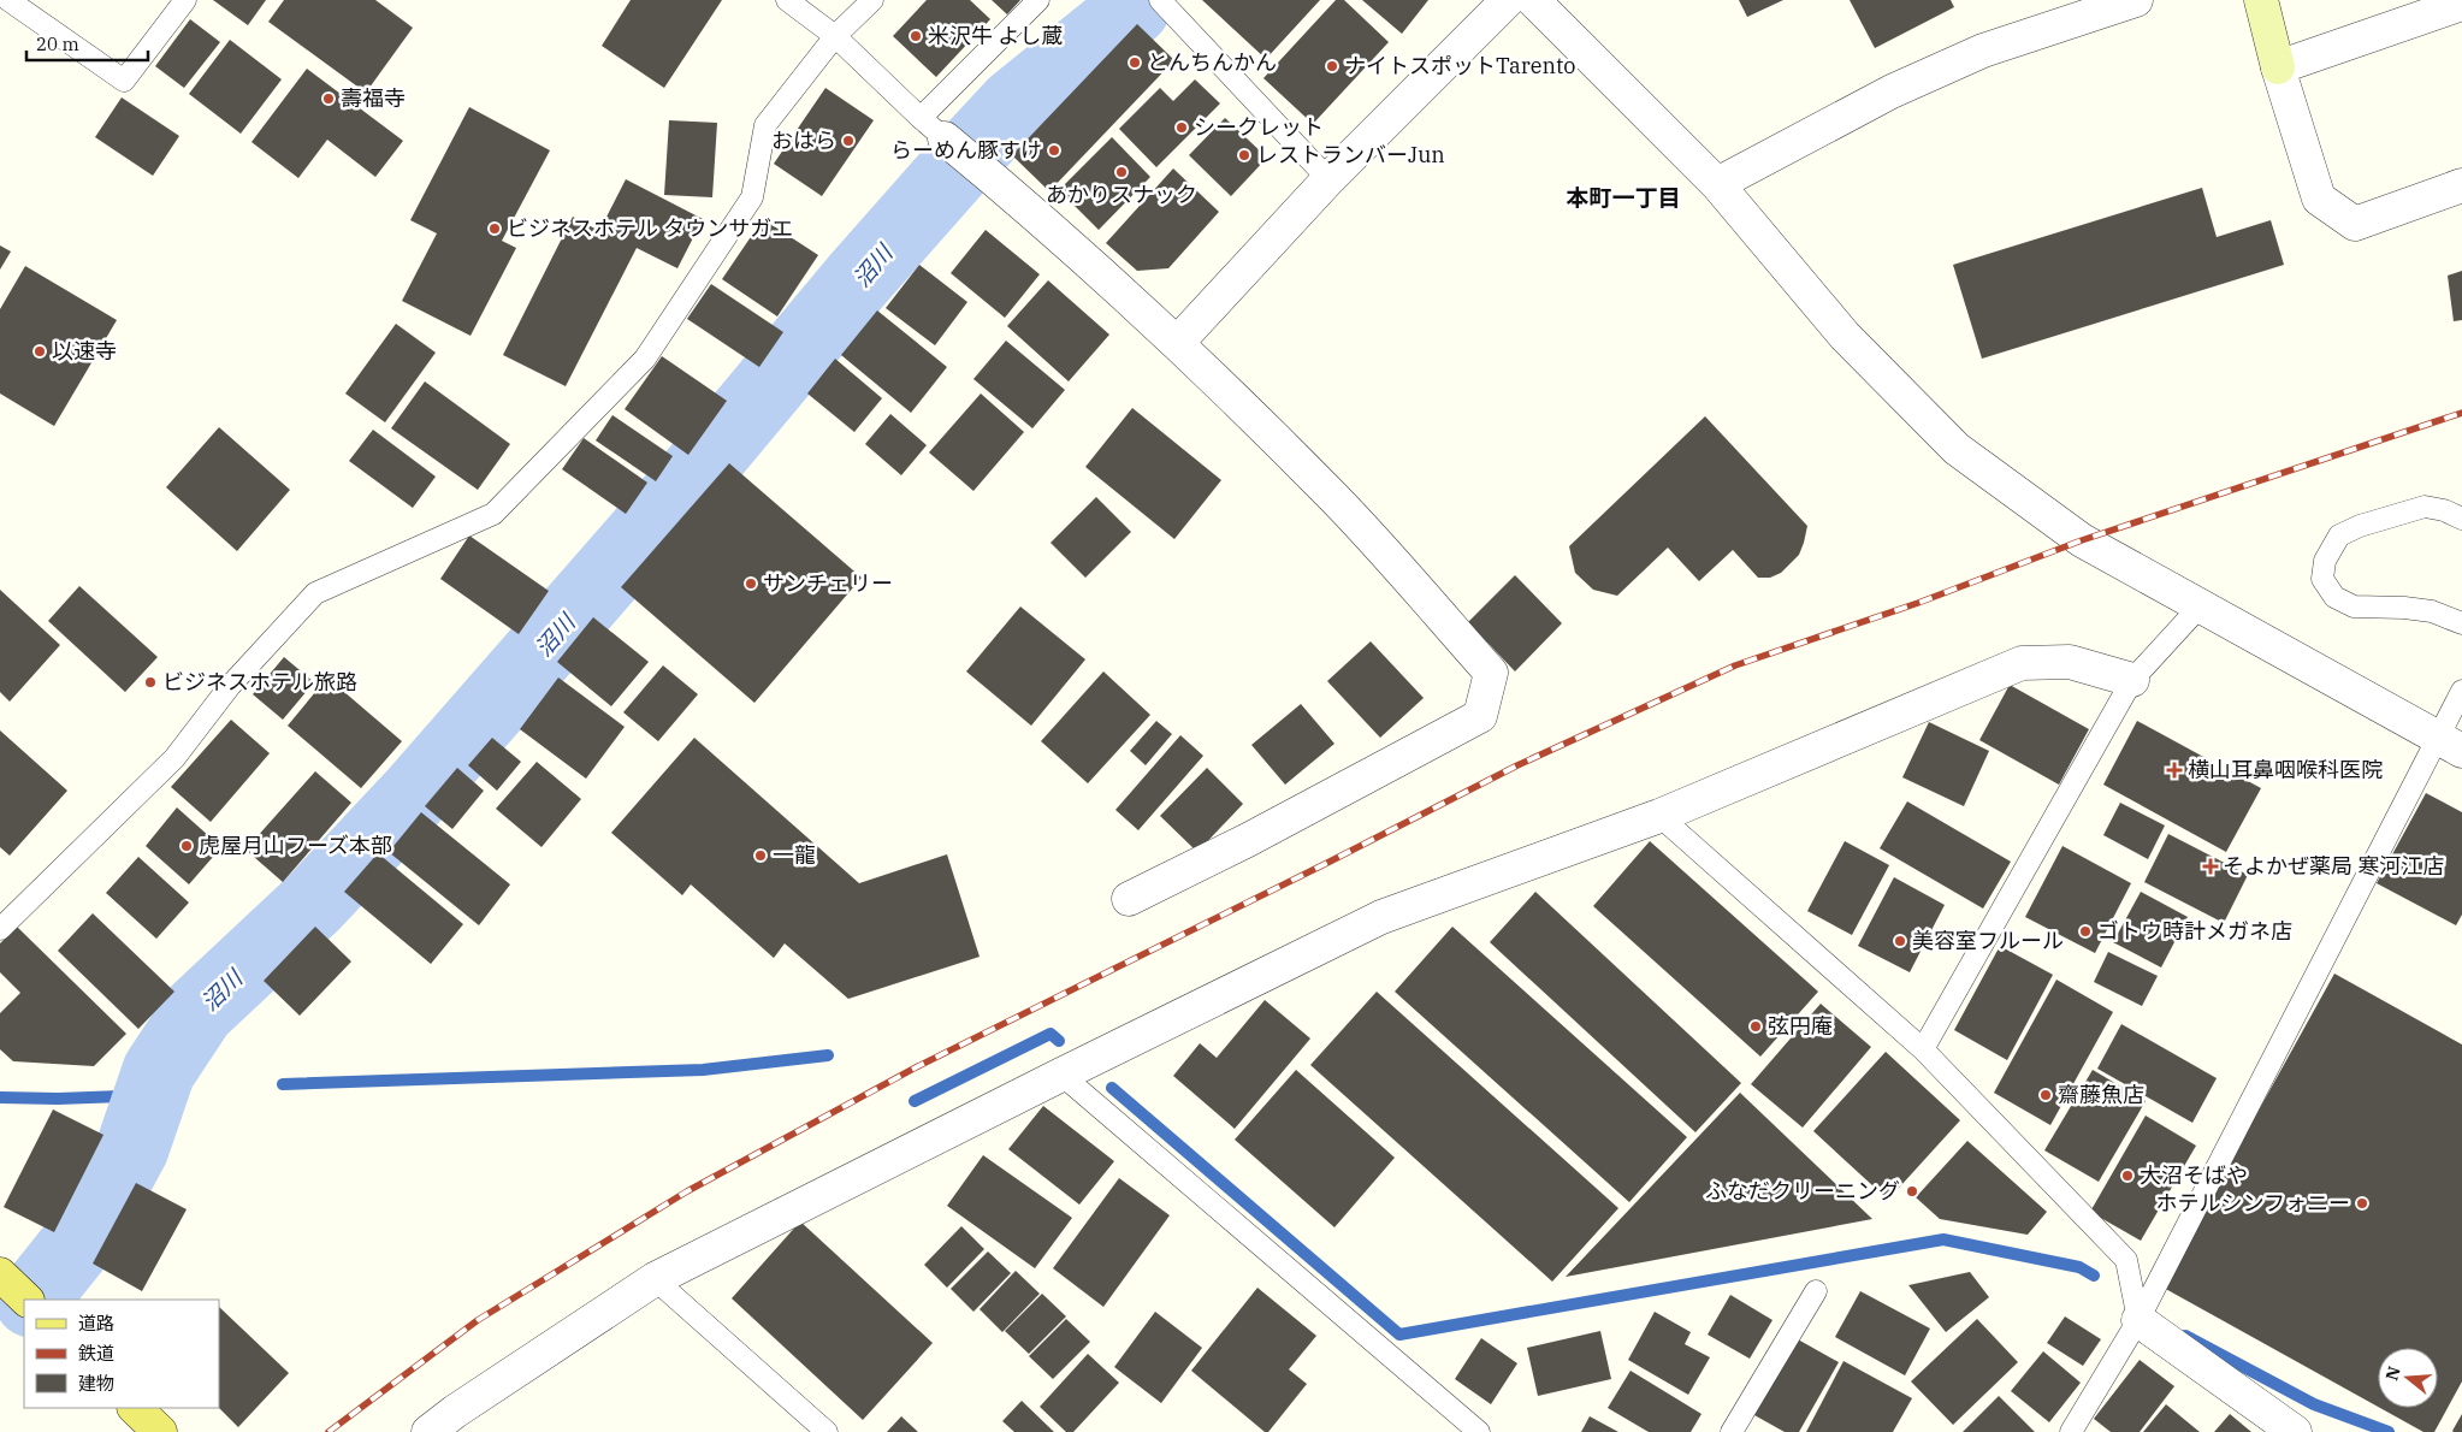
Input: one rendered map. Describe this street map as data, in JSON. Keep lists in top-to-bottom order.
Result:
{
  "districts": ["本町一丁目"],
  "water": ["沼川"],
  "places": {
    "other": [
      "米沢牛 よし蔵",
      "とんちんかん",
      "ナイトスポットTarento",
      "壽福寺",
      "シークレット",
      "おはら",
      "らーめん豚すけ",
      "レストランバーJun",
      "あかりスナック",
      "ビジネスホテル タウンサガエ",
      "以速寺",
      "サンチェリー",
      "ビジネスホテル旅路",
      "虎屋月山フーズ本部",
      "一龍",
      "ゴトウ時計メガネ店",
      "美容室フルール",
      "弦円庵",
      "齋藤魚店",
      "大沼そばや",
      "ふなだクリーニング",
      "ホテルシンフォニー"
    ],
    "health": ["横山耳鼻咽喉科医院", "そよかぜ薬局 寒河江店"]
  },
  "legend": ["道路", "鉄道", "建物"],
  "scale_bar": "20 m",
  "north": "left"
}
